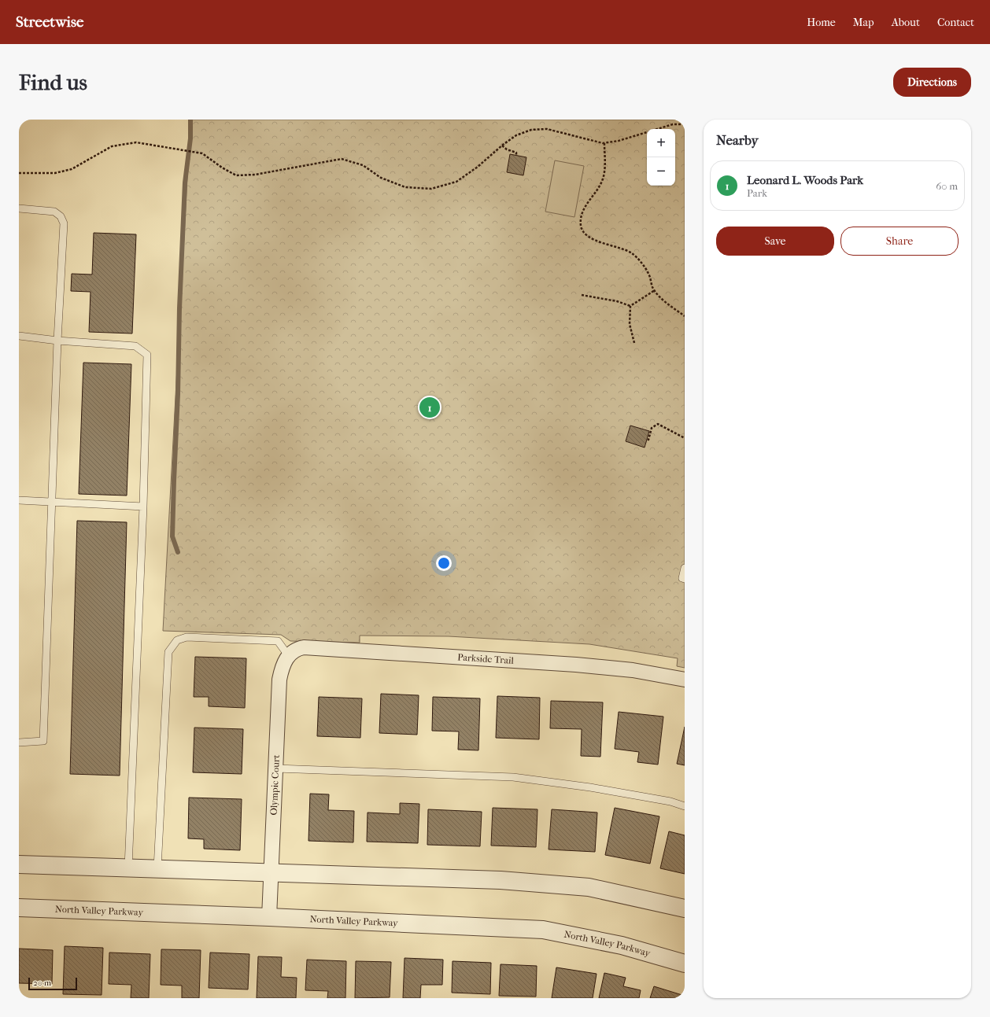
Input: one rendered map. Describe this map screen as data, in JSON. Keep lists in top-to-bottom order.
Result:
{
  "streets": {
    "street": ["Parkside Trail", "Olympic Court", "North Valley Parkway"]
  },
  "crossings": [
    ["Parkside Trail", "Olympic Court"],
    ["Olympic Court", "North Valley Parkway"]
  ],
  "scale_bar": "20 m",
  "page": {
    "header": "Streetwise",
    "nav": [
      "Home",
      "Map",
      "About",
      "Contact"
    ],
    "buttons": [
      "Directions",
      ["Save", "Share"]
    ],
    "title": "Find us",
    "heading": "Nearby",
    "map_buttons": ["+", "−"],
    "list": [
      {
        "mark": "1",
        "name": "Leonard L. Woods Park",
        "note": "Park",
        "value": "60 m"
      }
    ],
    "pins": "1",
    "scale": "20 m"
  }
}
